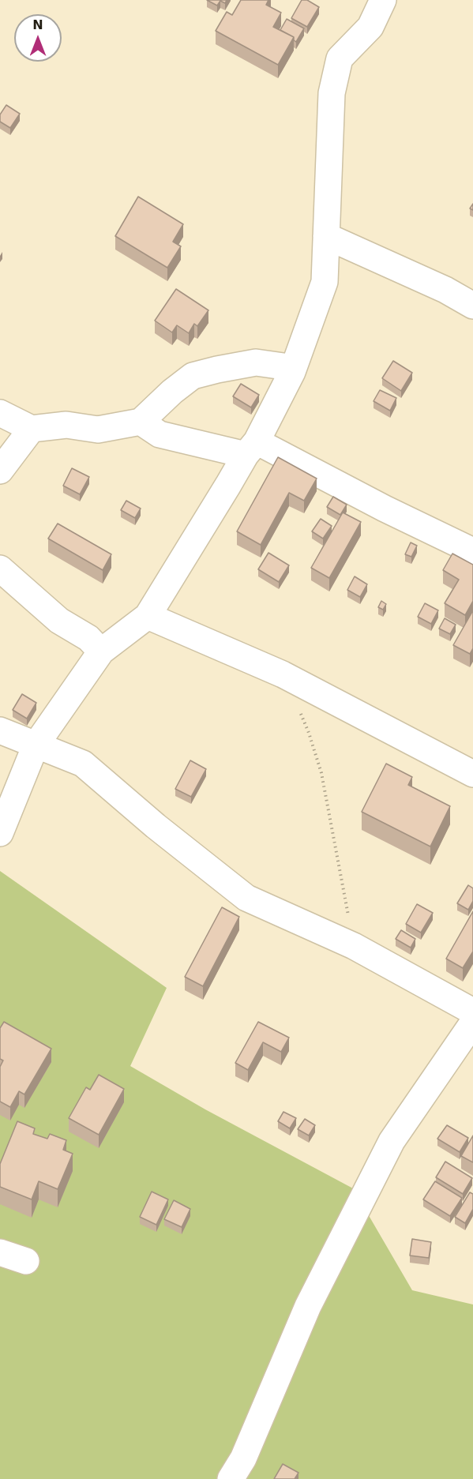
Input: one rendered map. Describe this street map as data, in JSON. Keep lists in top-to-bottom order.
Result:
{
  "north": "top"
}
